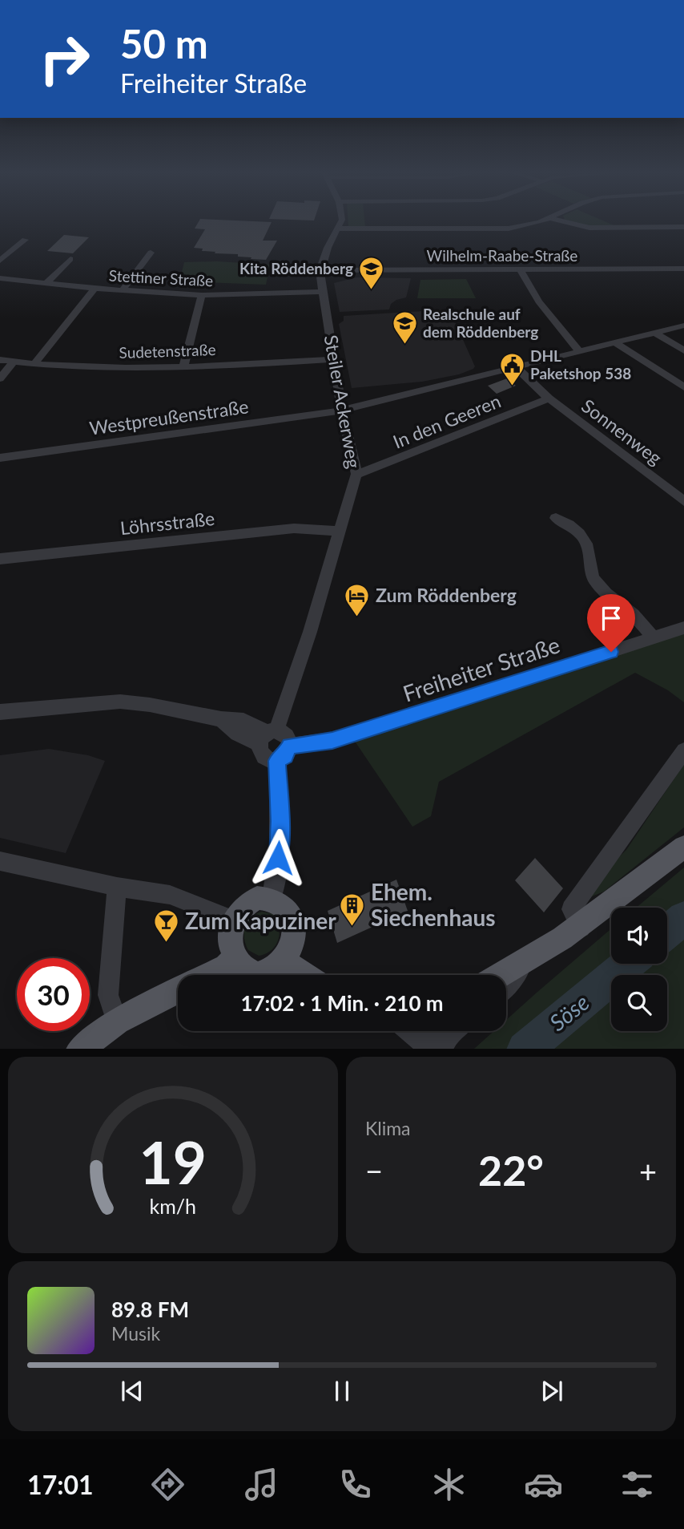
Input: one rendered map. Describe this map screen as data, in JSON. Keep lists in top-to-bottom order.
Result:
{
  "streets": {
    "street": [
      "Wilhelm-Raabe-Straße",
      "Stettiner Straße",
      "Sudetenstraße",
      "Steiler Ackerweg",
      "Westpreußenstraße",
      "In den Geeren",
      "Sonnenweg",
      "Löhrsstraße",
      "Freiheiter Straße"
    ]
  },
  "crossings": [
    ["Wilhelm-Raabe-Straße", "Steiler Ackerweg"],
    ["Stettiner Straße", "Steiler Ackerweg"],
    ["Sudetenstraße", "Steiler Ackerweg"],
    ["Steiler Ackerweg", "Westpreußenstraße"],
    ["Steiler Ackerweg", "In den Geeren"],
    ["Steiler Ackerweg", "Löhrsstraße"],
    ["Steiler Ackerweg", "Freiheiter Straße"],
    ["Westpreußenstraße", "Sonnenweg"],
    ["In den Geeren", "Sonnenweg"]
  ],
  "water": ["Söse"],
  "places": {
    "school or university": ["Kita Röddenberg", "Realschule auf dem Röddenberg"],
    "public building": ["DHL Paketshop 538"],
    "hotel": ["Zum Röddenberg"],
    "building": ["Ehem. Siechenhaus"],
    "bar": ["Zum Kapuziner"]
  },
  "page": {
    "turn": ["50 m", "Freiheiter Straße"],
    "limit": "30",
    "trip": "17:02 · 1 Min. · 210 m",
    "tile": "Klima",
    "heat": ["−", "22°", "+"],
    "song": ["89.8 FM", "Musik"],
    "tabs": "17:01",
    "gauge": ["19", "km/h"]
  }
}
